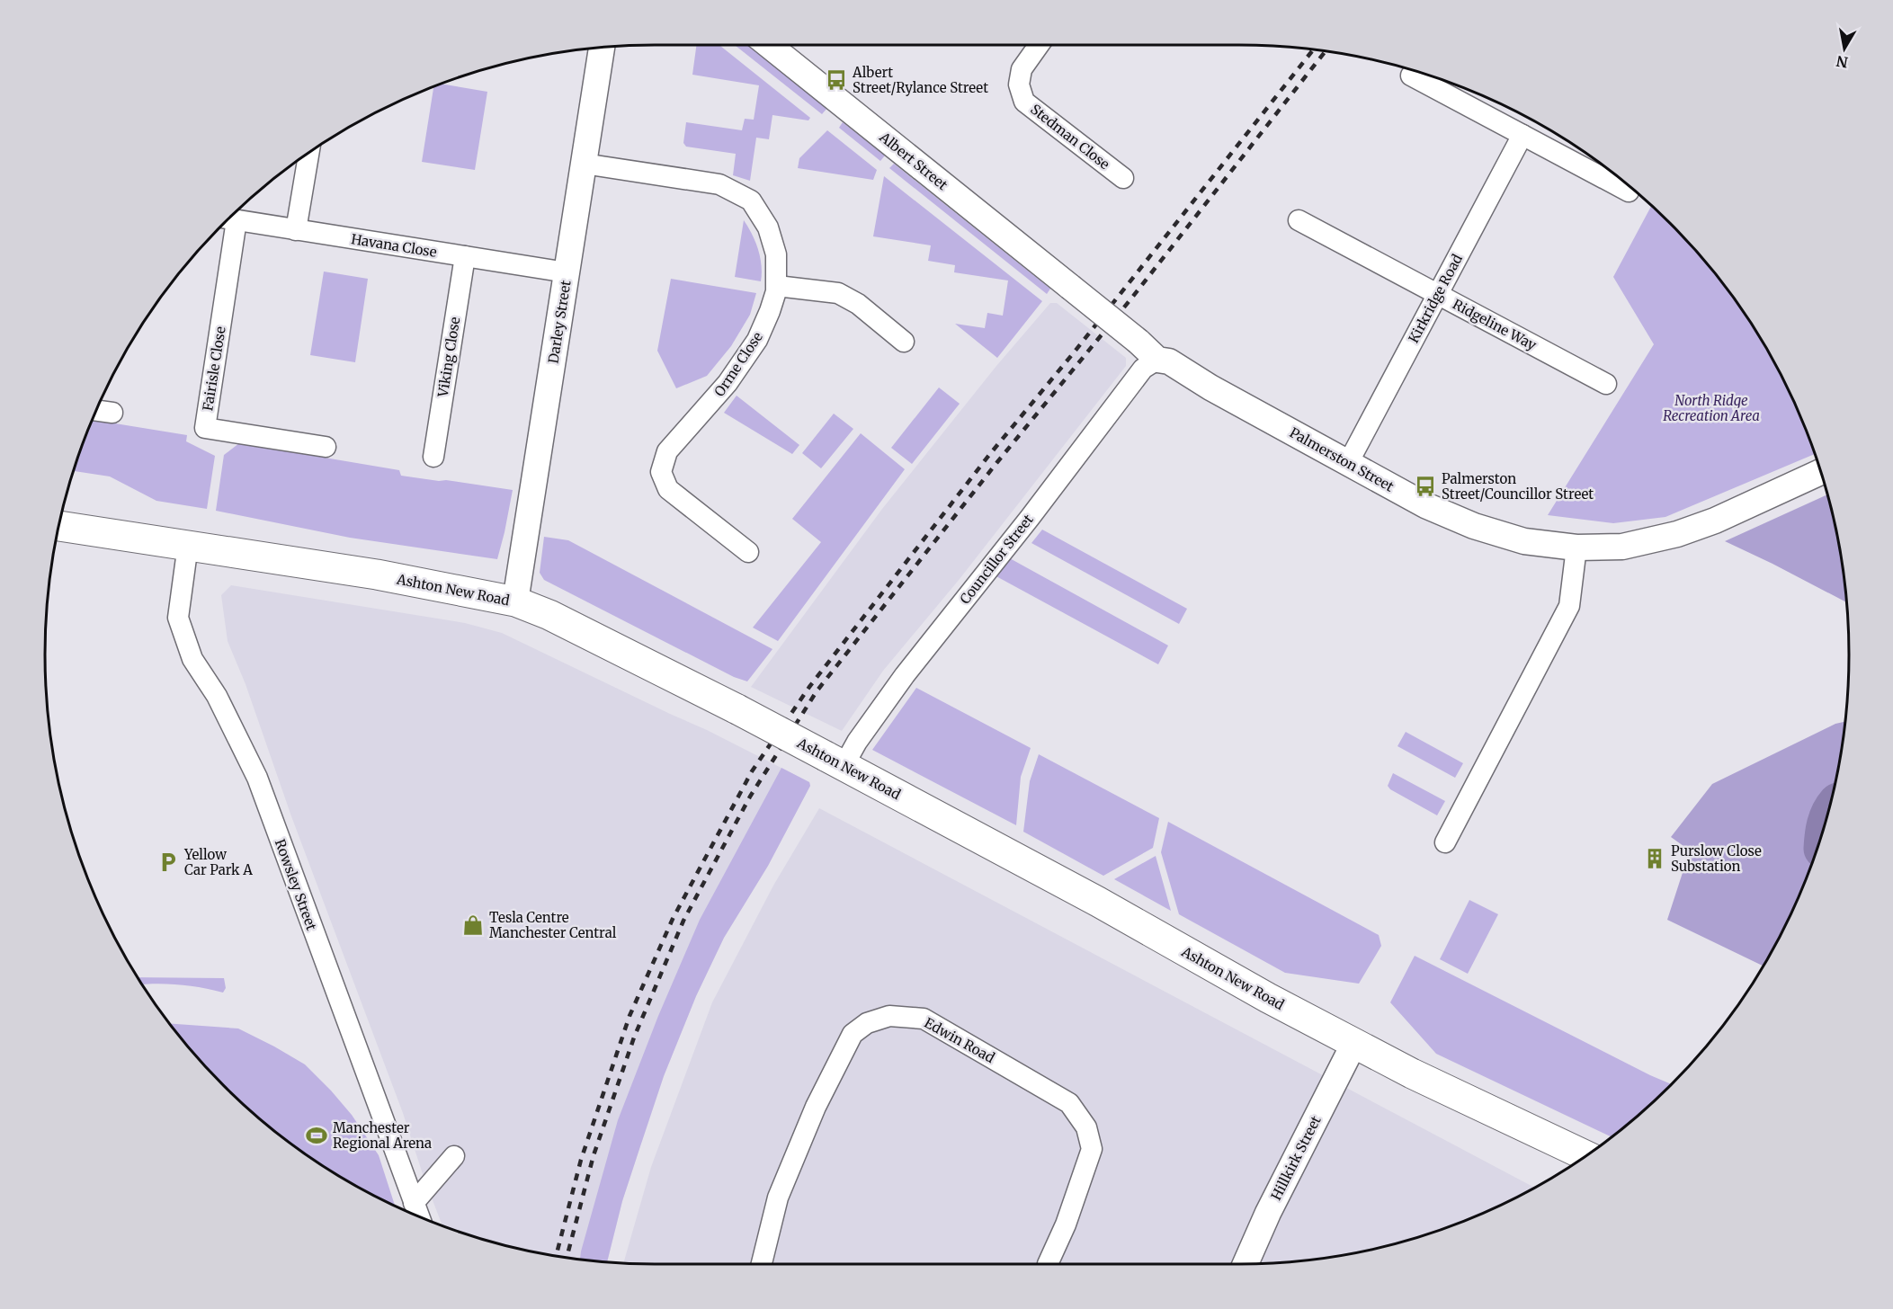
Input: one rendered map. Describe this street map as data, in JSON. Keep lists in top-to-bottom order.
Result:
{
  "streets": {
    "main road": ["Ashton New Road"],
    "street": [
      "Stedman Close",
      "Albert Street",
      "Havana Close",
      "Kirkridge Road",
      "Darley Street",
      "Ridgeline Way",
      "Viking Close",
      "Orme Close",
      "Fairisle Close",
      "Palmerston Street",
      "Councillor Street",
      "Rowsley Street",
      "Edwin Road",
      "Hillkirk Street"
    ]
  },
  "crossings": [
    ["Albert Street", "Palmerston Street"],
    ["Havana Close", "Darley Street"],
    ["Havana Close", "Viking Close"],
    ["Havana Close", "Fairisle Close"],
    ["Kirkridge Road", "Ridgeline Way"],
    ["Kirkridge Road", "Palmerston Street"],
    ["Darley Street", "Orme Close"],
    ["Darley Street", "Ashton New Road"],
    ["Palmerston Street", "Councillor Street"],
    ["Councillor Street", "Ashton New Road"],
    ["Ashton New Road", "Rowsley Street"],
    ["Ashton New Road", "Hillkirk Street"]
  ],
  "parks": ["North Ridge Recreation Area"],
  "places": {
    "bus stop": ["Albert Street/Rylance Street", "Palmerston Street/Councillor Street"],
    "building": ["Purslow Close Substation"],
    "parking": ["Yellow Car Park A"],
    "shop": ["Tesla Centre Manchester Central"],
    "sports": ["Manchester Regional Arena"]
  },
  "north": "bottom"
}
